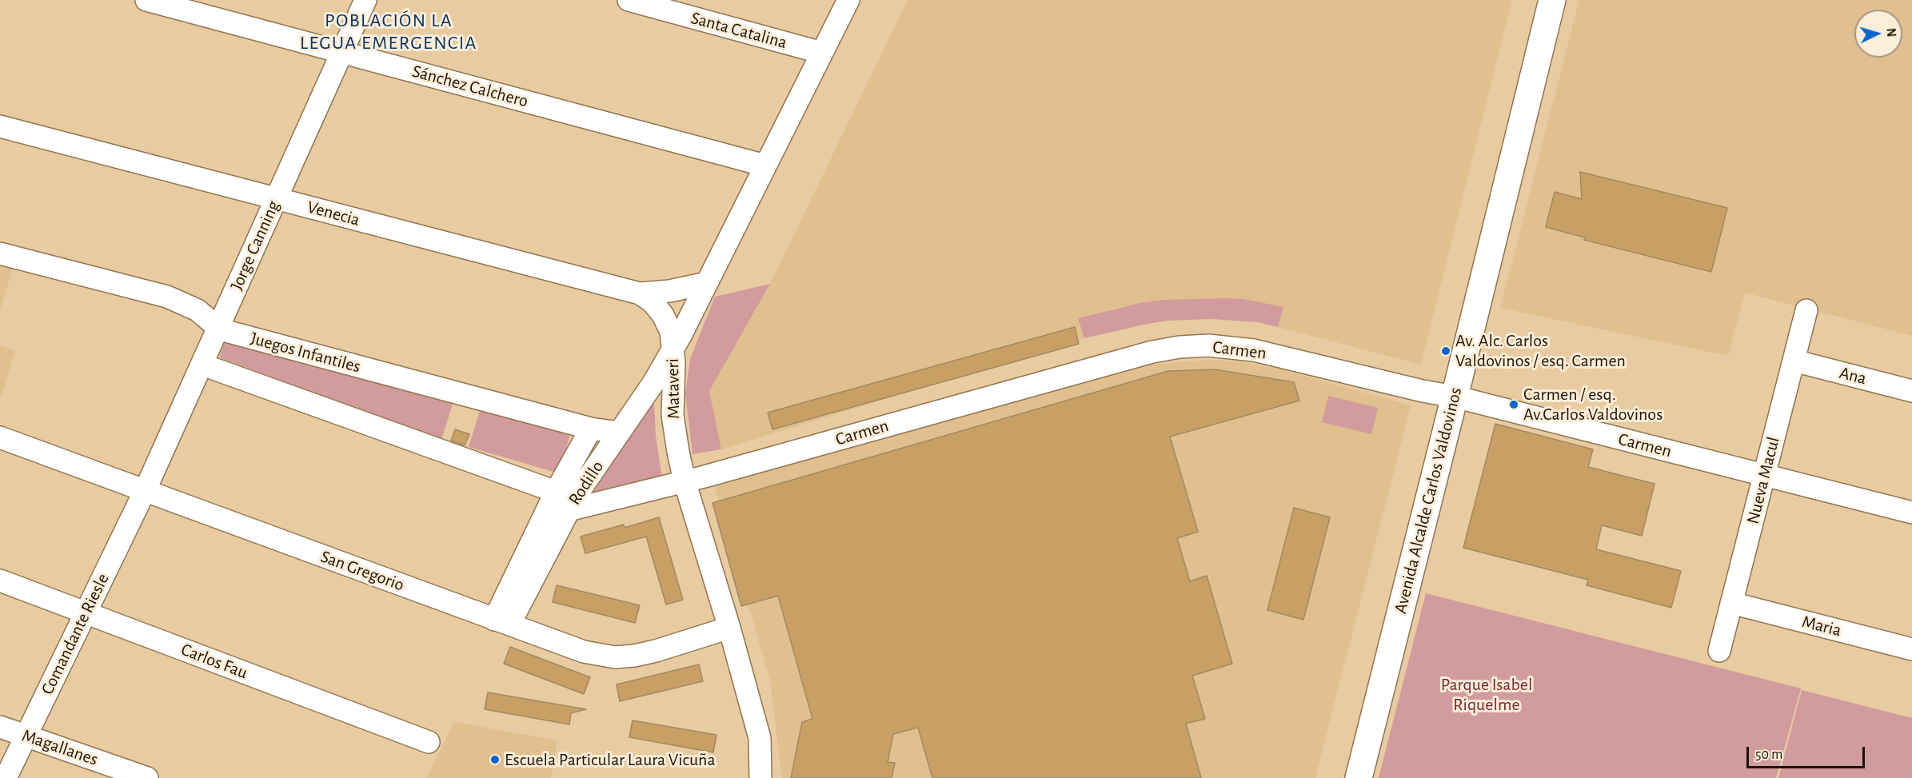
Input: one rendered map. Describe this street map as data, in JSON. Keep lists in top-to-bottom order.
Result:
{
  "streets": {
    "main road": ["Avenida Alcalde Carlos Valdovinos"],
    "street": [
      "Santa Catalina",
      "Sánchez Calchero",
      "Venecia",
      "Jorge Canning",
      "Carmen",
      "Juegos Infantiles",
      "Ana",
      "Mataveri",
      "Nueva Macul",
      "Rodillo",
      "San Gregorio",
      "Maria",
      "Comandante Riesle",
      "Carlos Fau",
      "Magallanes"
    ]
  },
  "crossings": [
    ["Santa Catalina", "Mataveri"],
    ["Sánchez Calchero", "Jorge Canning"],
    ["Sánchez Calchero", "Mataveri"],
    ["Venecia", "Jorge Canning"],
    ["Venecia", "Mataveri"],
    ["Venecia", "Rodillo"],
    ["Jorge Canning", "Juegos Infantiles"],
    ["Jorge Canning", "San Gregorio"],
    ["Jorge Canning", "Comandante Riesle"],
    ["Carmen", "Mataveri"],
    ["Carmen", "Nueva Macul"],
    ["Carmen", "Rodillo"],
    ["Carmen", "Avenida Alcalde Carlos Valdovinos"],
    ["Juegos Infantiles", "Rodillo"],
    ["Ana", "Nueva Macul"],
    ["Mataveri", "Rodillo"],
    ["Mataveri", "San Gregorio"],
    ["Nueva Macul", "Maria"],
    ["Rodillo", "San Gregorio"],
    ["San Gregorio", "Comandante Riesle"],
    ["Comandante Riesle", "Carlos Fau"],
    ["Comandante Riesle", "Magallanes"]
  ],
  "districts": ["POBLACIÓN LA LEGUA EMERGENCIA"],
  "parks": ["Parque Isabel Riquelme"],
  "places": ["Av. Alc. Carlos Valdovinos / esq. Carmen", "Carmen / esq. Av.Carlos Valdovinos", "Escuela Particular Laura Vicuña"],
  "scale_bar": "50 m",
  "north": "right"
}
